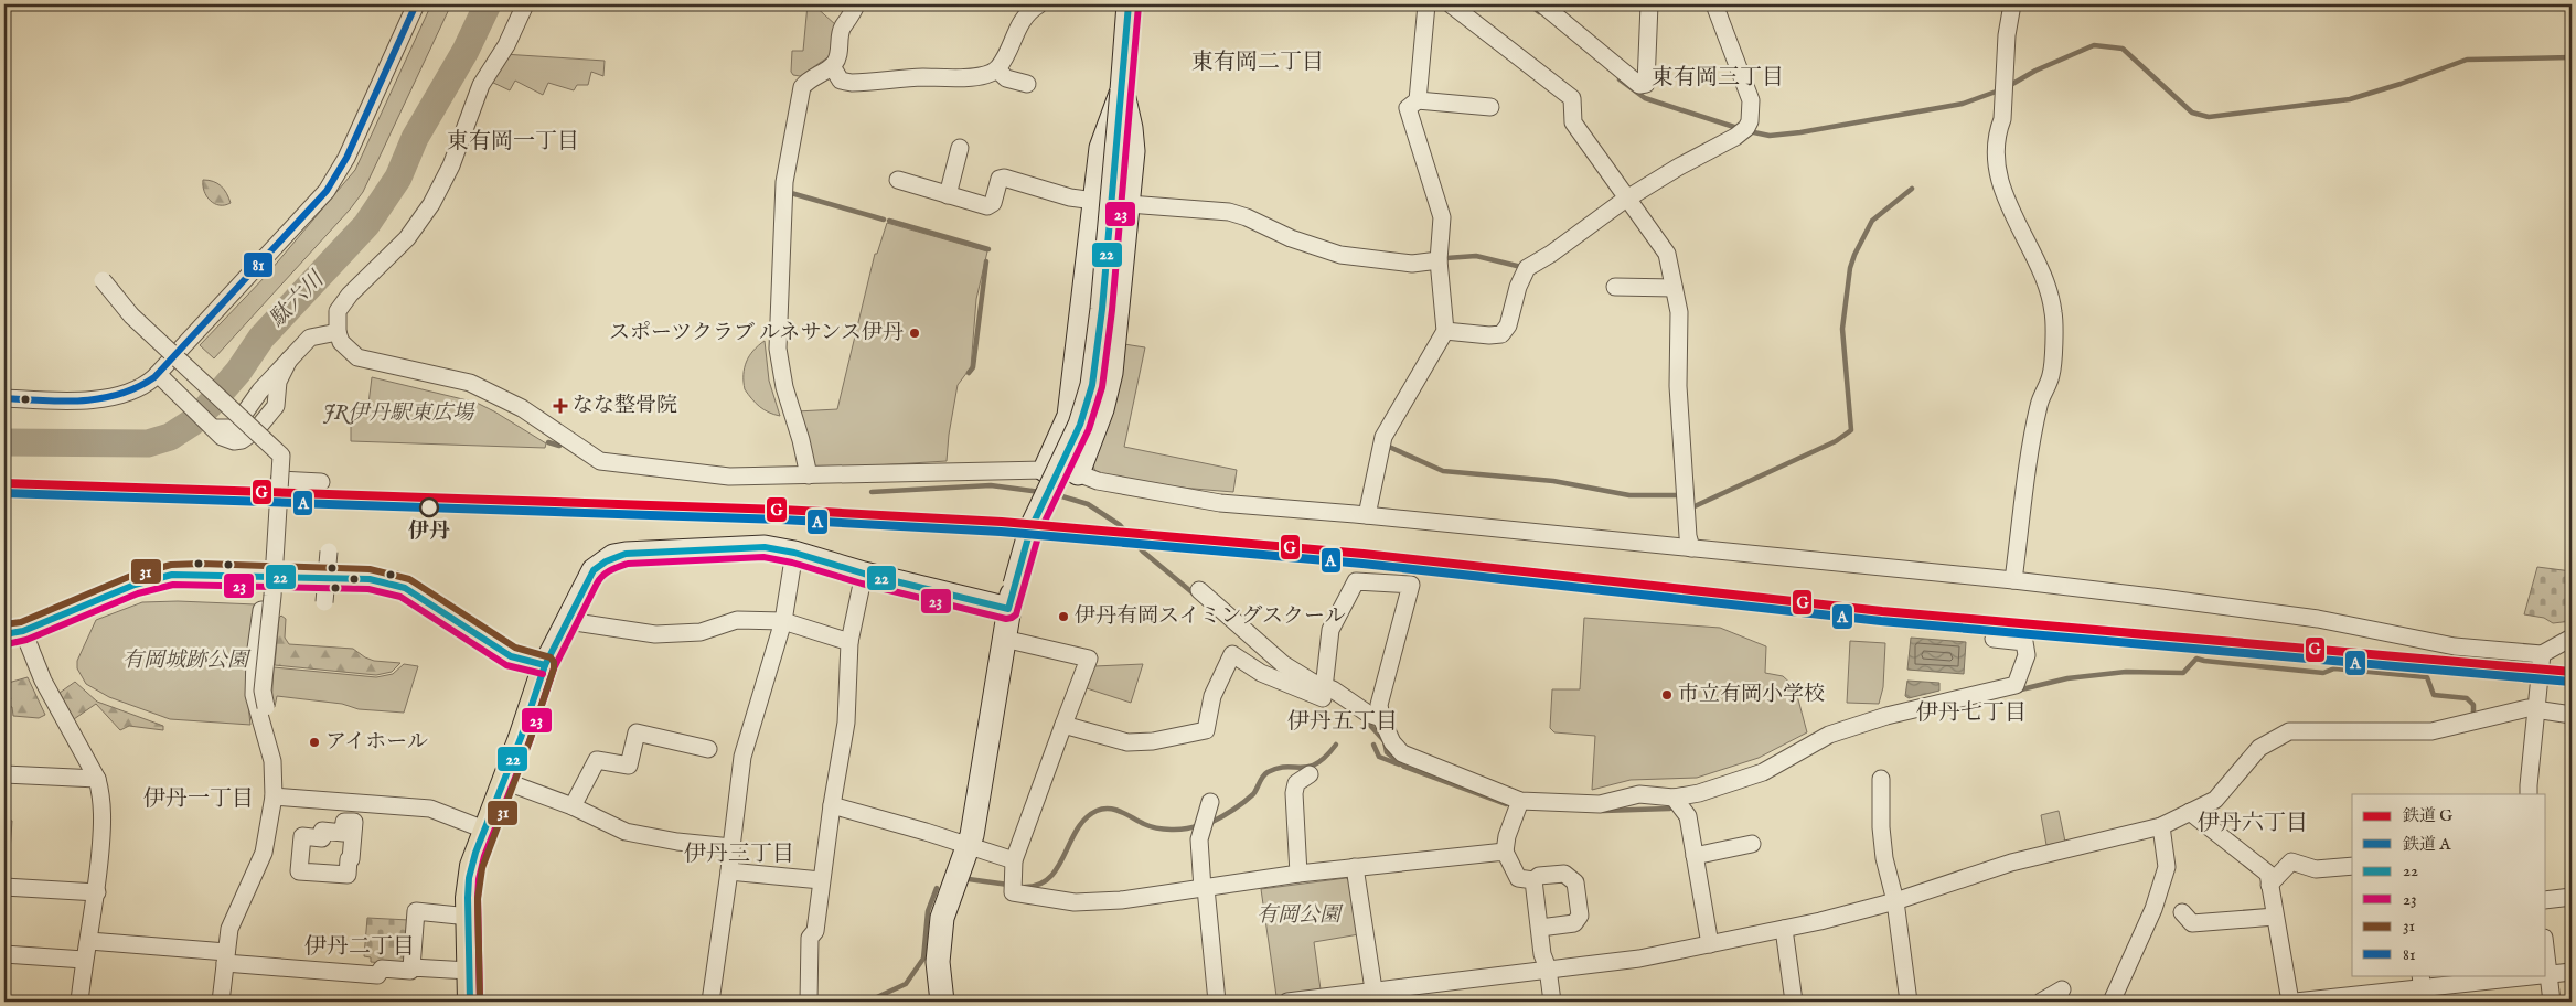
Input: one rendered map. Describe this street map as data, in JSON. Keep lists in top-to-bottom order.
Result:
{
  "districts": [
    "東有岡二丁目",
    "東有岡三丁目",
    "東有岡一丁目",
    "伊丹七丁目",
    "伊丹五丁目",
    "伊丹一丁目",
    "伊丹六丁目",
    "伊丹三丁目",
    "伊丹二丁目"
  ],
  "water": ["駄六川"],
  "parks": ["JR伊丹駅東広場", "有岡城跡公園", "有岡公園"],
  "places": {
    "other": [
      "スポーツクラブ ルネサンス伊丹",
      "伊丹",
      "伊丹有岡スイミングスクール",
      "市立有岡小学校",
      "アイホール"
    ],
    "health": ["なな整骨院"]
  },
  "lines": [
    "transit line 22",
    "transit line 81",
    "transit line 23",
    "rail line G",
    "rail line A",
    "transit line 31"
  ],
  "legend": [
    "鉄道 G",
    "鉄道 A",
    "22",
    "23",
    "31",
    "81"
  ]
}
